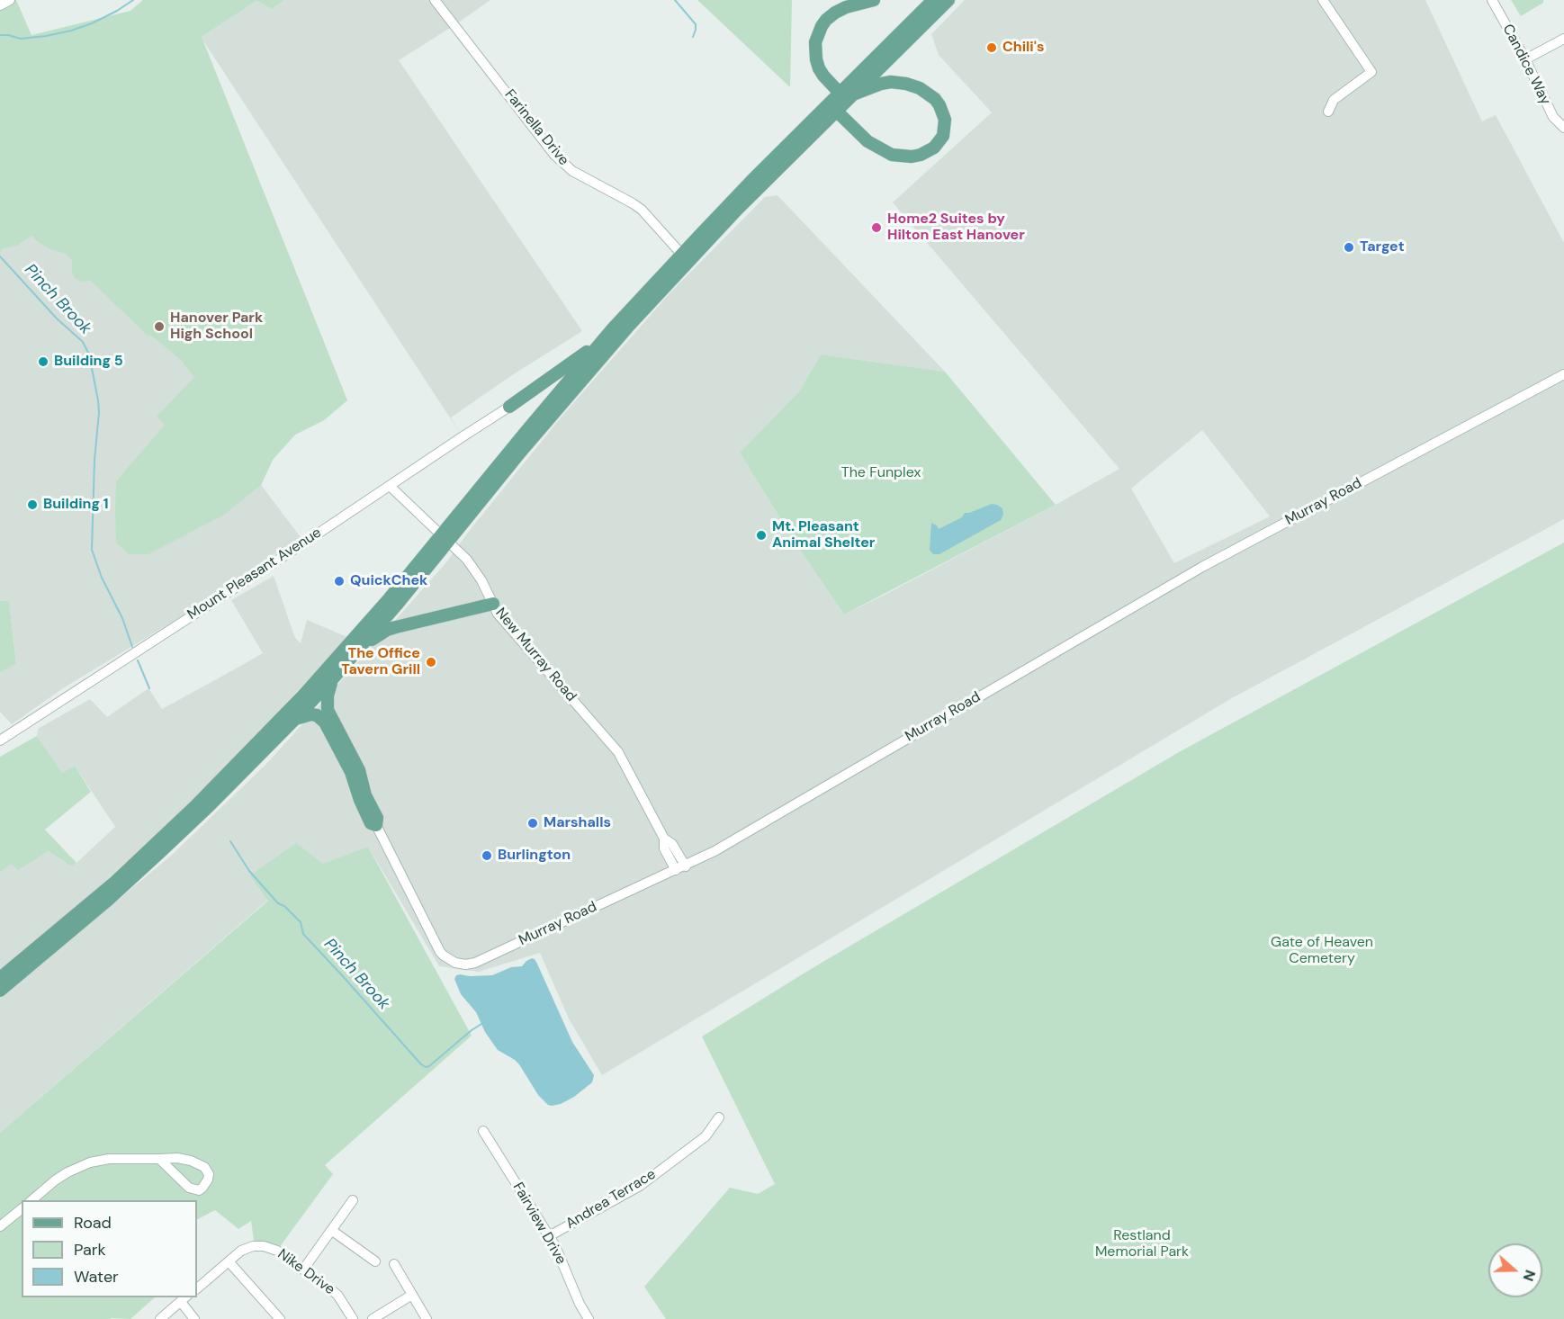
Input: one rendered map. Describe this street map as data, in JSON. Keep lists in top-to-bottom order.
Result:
{
  "streets": {
    "street": [
      "Candice Way",
      "Farinella Drive",
      "Murray Road",
      "Mount Pleasant Avenue",
      "New Murray Road",
      "Andrea Terrace",
      "Fairview Drive",
      "Nike Drive"
    ]
  },
  "crossings": [
    ["Murray Road", "New Murray Road"],
    ["Mount Pleasant Avenue", "New Murray Road"],
    ["Andrea Terrace", "Fairview Drive"]
  ],
  "water": ["Pinch Brook"],
  "parks": ["The Funplex", "Gate of Heaven Cemetery", "Restland Memorial Park"],
  "places": [
    "Chili's",
    "Home2 Suites by Hilton East Hanover",
    "Target",
    "Hanover Park High School",
    "Building 5",
    "Building 1",
    "Mt. Pleasant Animal Shelter",
    "QuickChek",
    "The Office Tavern Grill",
    "Marshalls",
    "Burlington"
  ],
  "legend": ["Road", "Park", "Water"],
  "north": "right"
}
